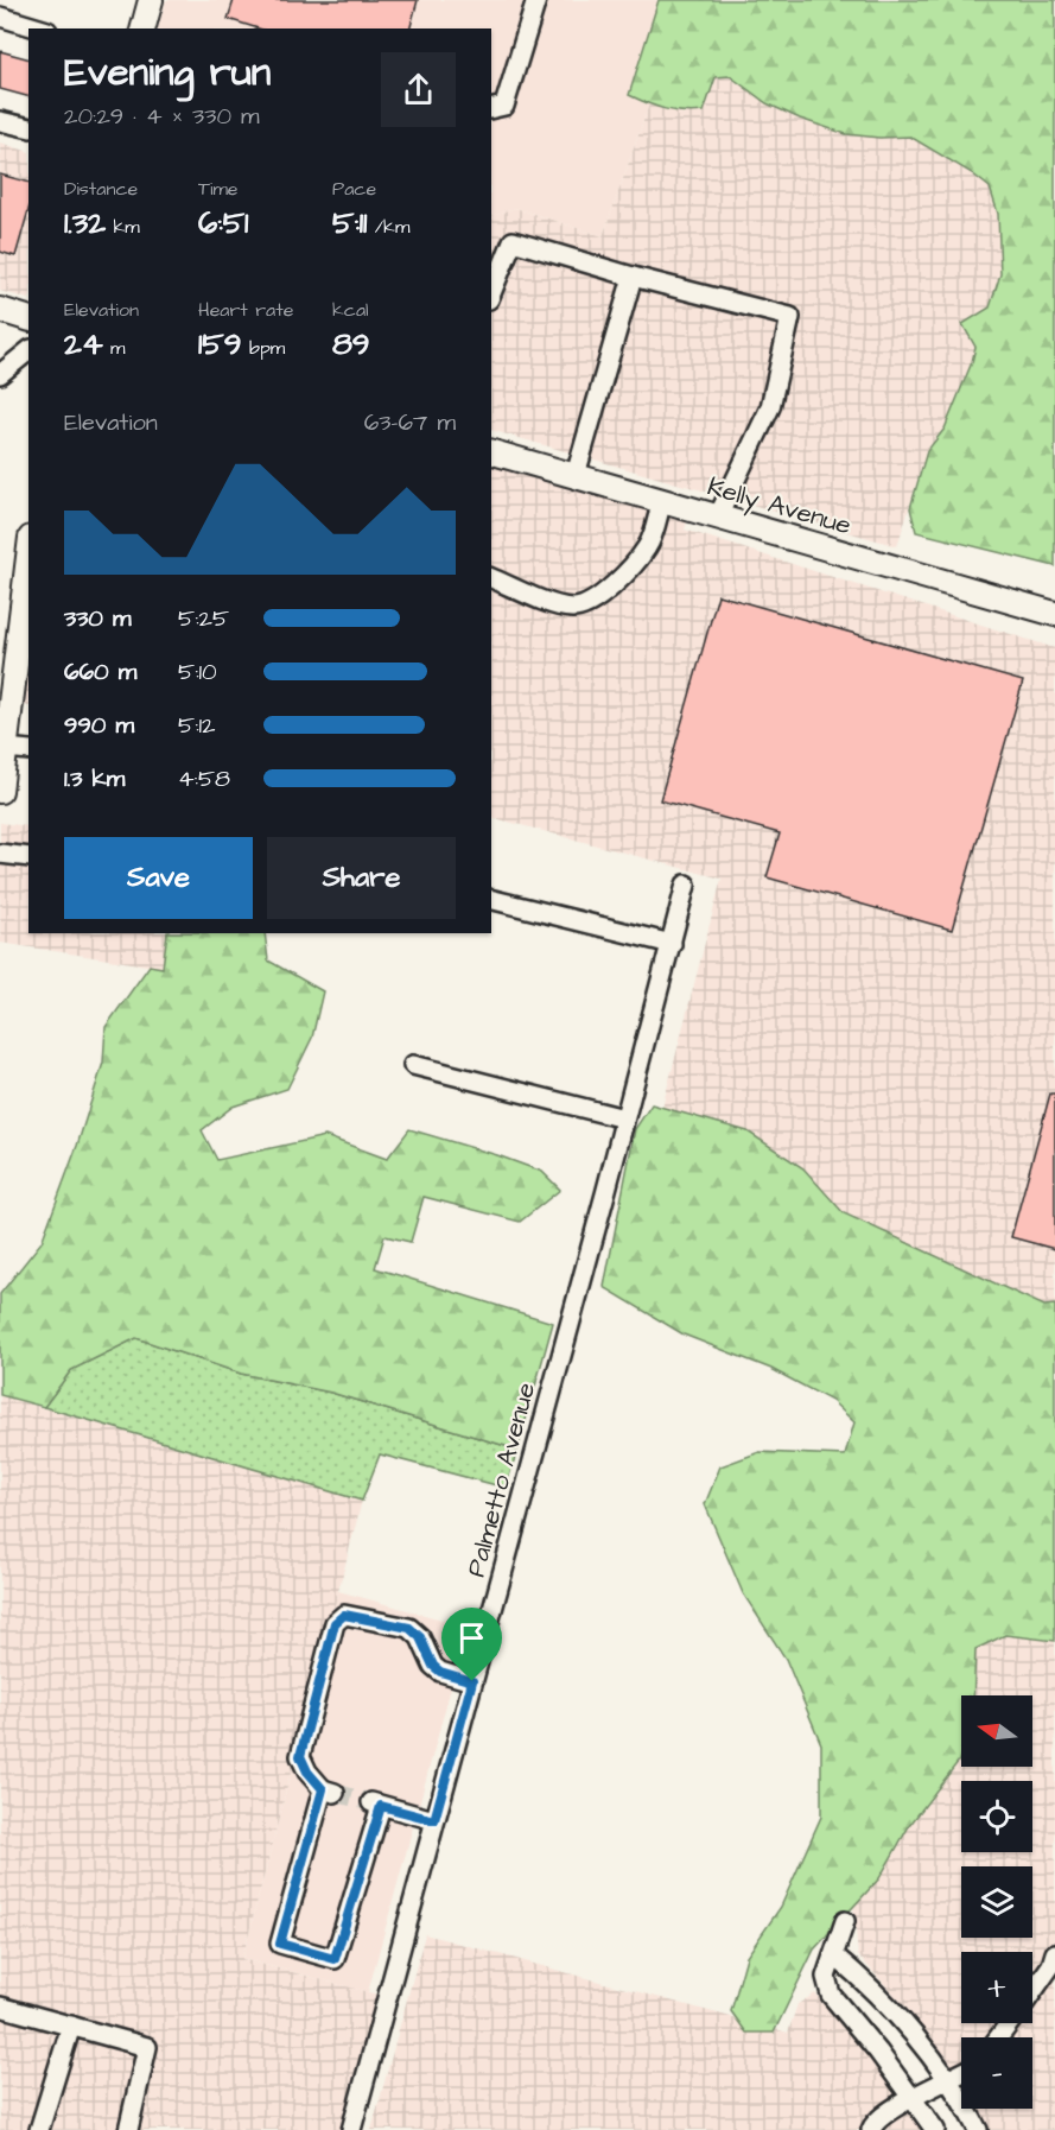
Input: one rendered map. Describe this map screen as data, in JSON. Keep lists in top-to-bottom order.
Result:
{
  "streets": {
    "main road": ["Kelly Avenue"],
    "street": ["Palmetto Avenue"]
  },
  "north": "left",
  "page": {
    "heading": ["Evening run", "20:29 · 4 × 330 m"],
    "stats": [
      ["Distance", "1.32 km"],
      ["Time", "6:51"],
      ["Pace", "5:11 /km"],
      ["Elevation", "24 m"],
      ["Heart rate", "159 bpm"],
      ["kcal", "89"]
    ],
    "chart": ["Elevation", "63–67 m"],
    "list": [
      {
        "name": "330 m",
        "note": "5:25"
      },
      {
        "name": "660 m",
        "note": "5:10"
      },
      {
        "name": "990 m",
        "note": "5:12"
      },
      {
        "name": "1.3 km",
        "note": "4:58"
      }
    ],
    "buttons": ["Save", "Share"],
    "map_buttons": ["+", "−"]
  }
}
